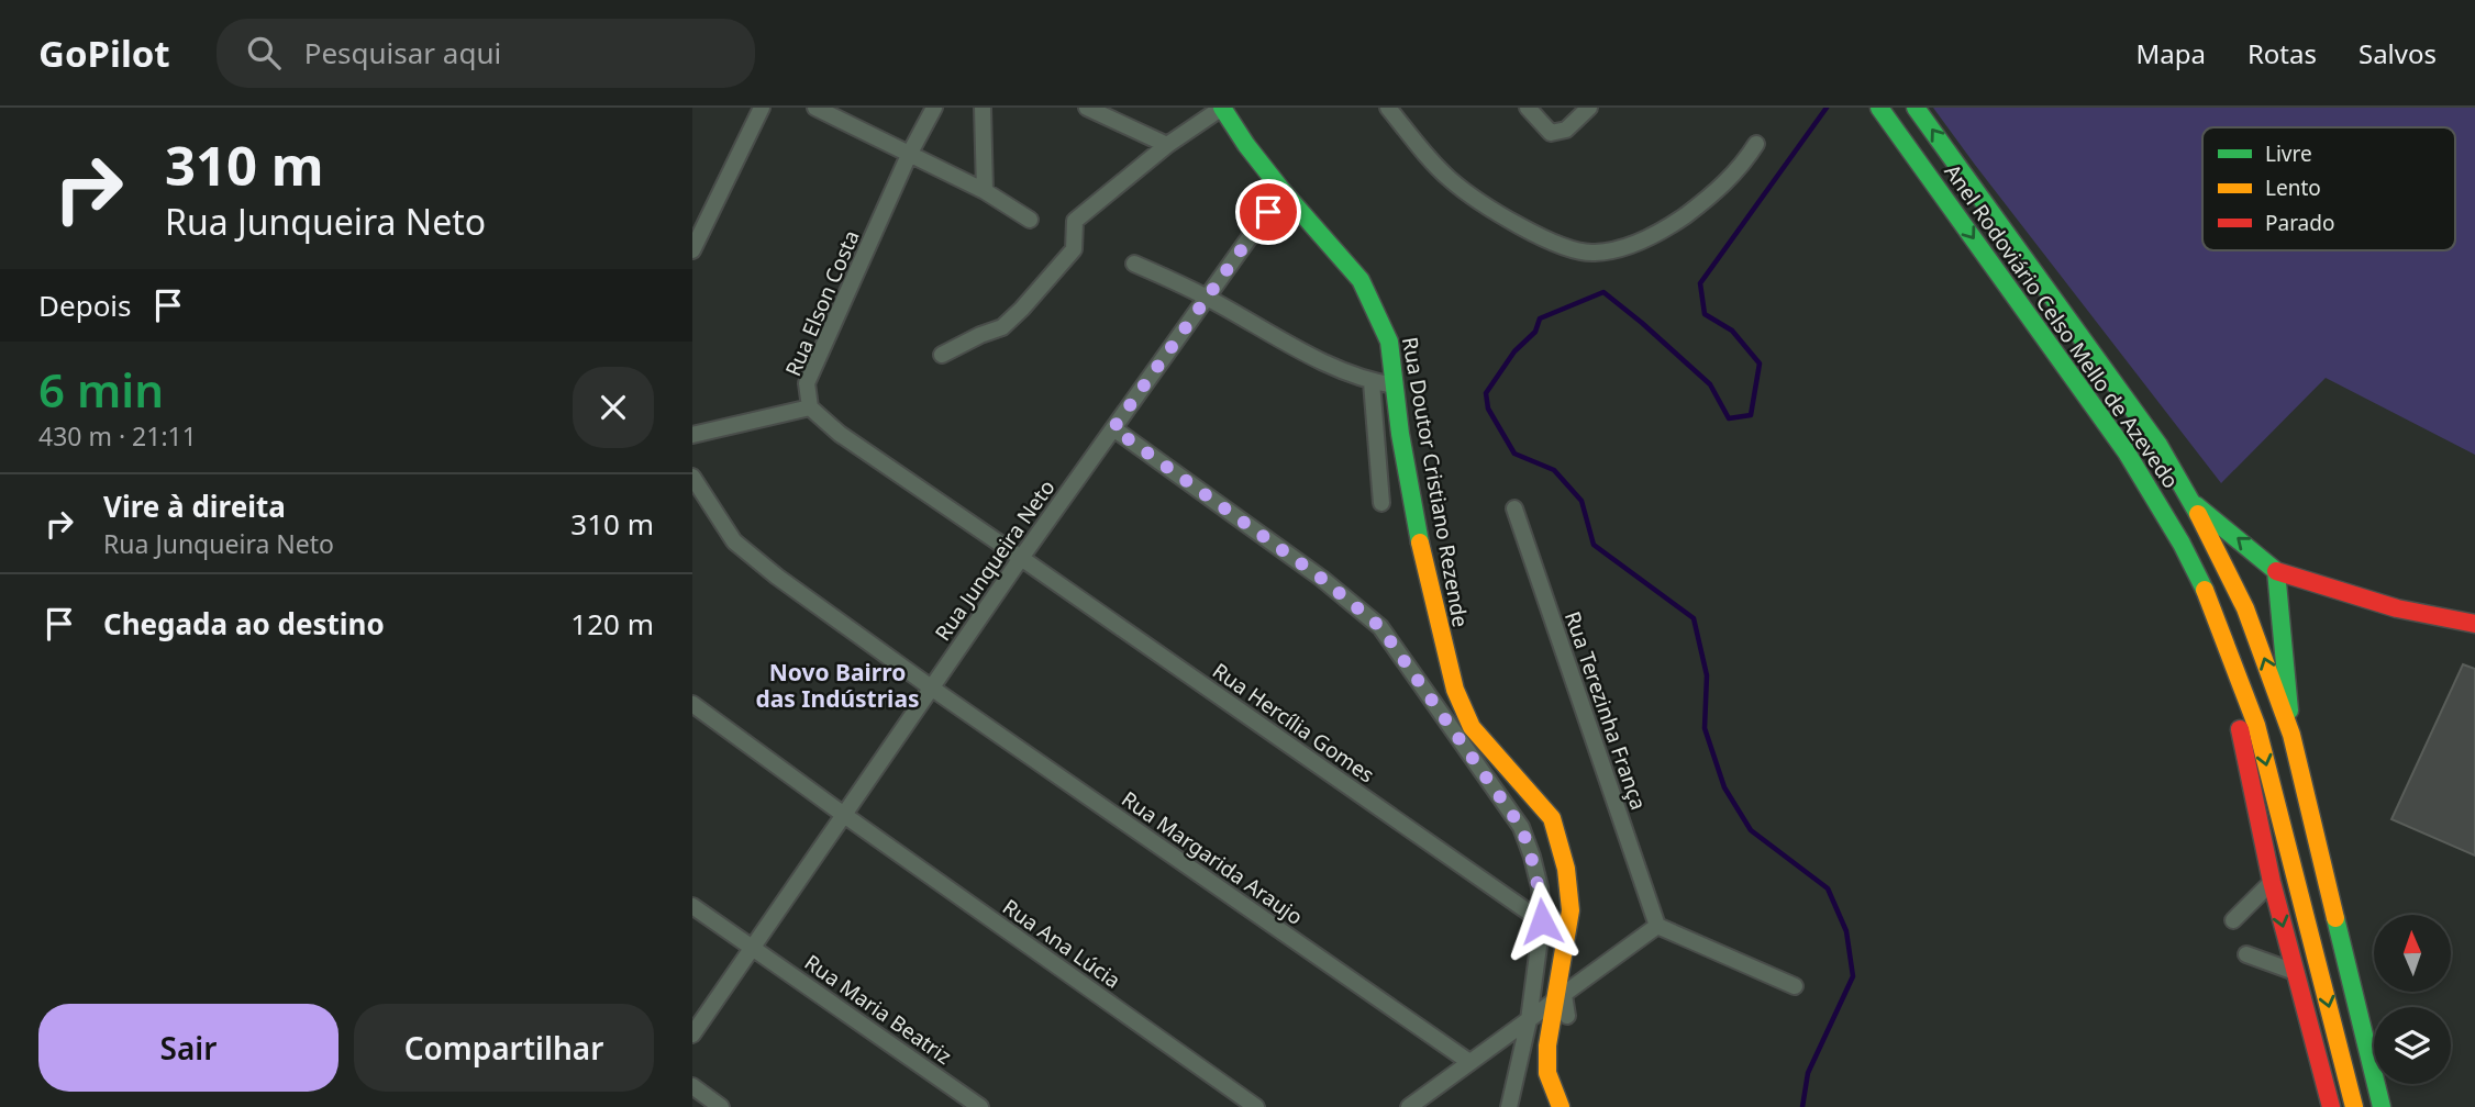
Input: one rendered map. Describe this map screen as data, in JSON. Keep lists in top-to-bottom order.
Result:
{
  "streets": {
    "main road": ["Anel Rodoviário Celso Mello de Azevedo", "Rua Doutor Cristiano Rezende"],
    "street": [
      "Rua Elson Costa",
      "Rua Junqueira Neto",
      "Rua Terezinha França",
      "Rua Hercília Gomes",
      "Rua Margarida Araujo",
      "Rua Ana Lúcia",
      "Rua Maria Beatriz"
    ]
  },
  "crossings": [
    ["Rua Elson Costa", "Rua Junqueira Neto"],
    ["Rua Elson Costa", "Rua Hercília Gomes"],
    ["Rua Doutor Cristiano Rezende", "Rua Junqueira Neto"],
    ["Rua Junqueira Neto", "Rua Hercília Gomes"],
    ["Rua Junqueira Neto", "Rua Margarida Araujo"],
    ["Rua Junqueira Neto", "Rua Ana Lúcia"],
    ["Rua Junqueira Neto", "Rua Maria Beatriz"]
  ],
  "districts": ["Novo Bairro das Indústrias"],
  "legend": ["Livre", "Lento", "Parado"],
  "north": "top",
  "page": {
    "header": "GoPilot",
    "search": "Pesquisar aqui",
    "nav": ["Mapa", "Rotas", "Salvos"],
    "turn": ["310 m", "Rua Junqueira Neto"],
    "then": "Depois",
    "heading": ["6 min", "430 m · 21:11"],
    "list": [
      {
        "name": "Vire à direita",
        "note": "Rua Junqueira Neto",
        "value": "310 m"
      },
      {
        "name": "Chegada ao destino",
        "value": "120 m"
      }
    ],
    "buttons": ["Sair", "Compartilhar"]
  }
}
